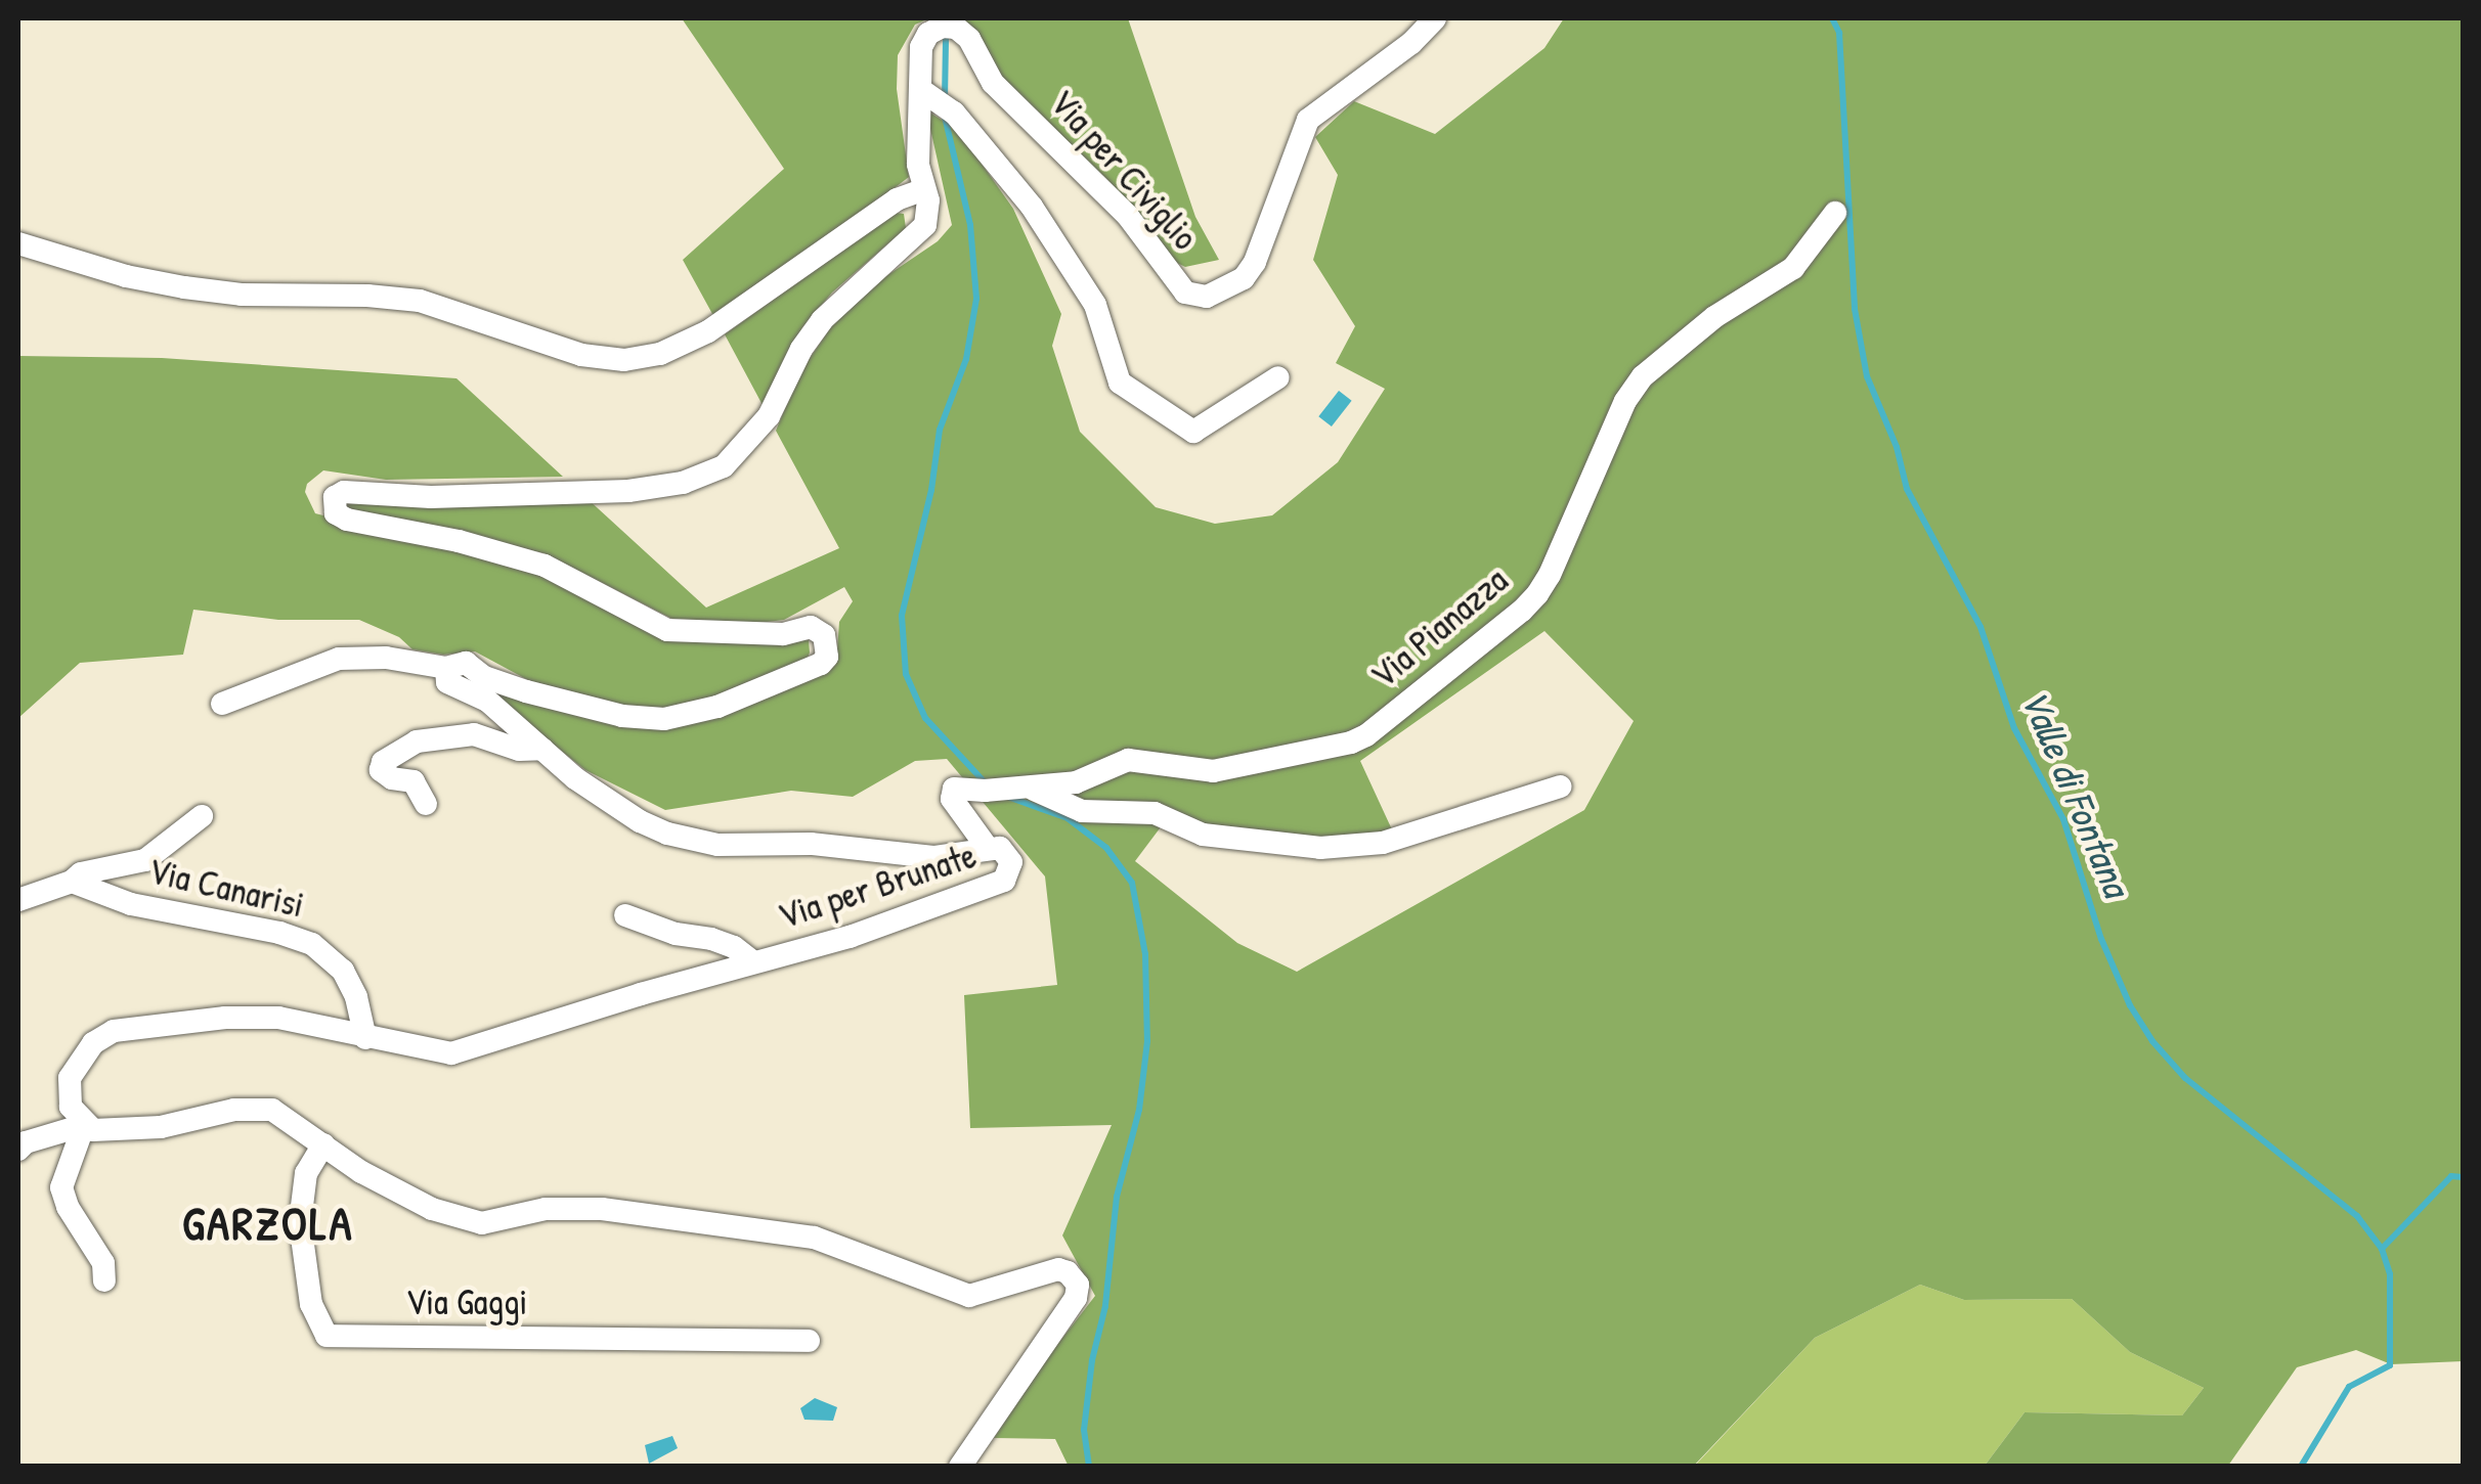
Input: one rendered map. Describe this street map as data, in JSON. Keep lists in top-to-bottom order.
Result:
{
  "streets": {
    "street": [
      "Via per Civiglio",
      "Via Pianazza",
      "Via per Brunate",
      "Via Canarisi",
      "Via Gaggi"
    ]
  },
  "crossings": [
    ["Via Pianazza", "Via per Brunate"],
    ["Via per Brunate", "Via Canarisi"]
  ],
  "districts": ["GARZOLA"],
  "water": ["Valle di Fontana"]
}
